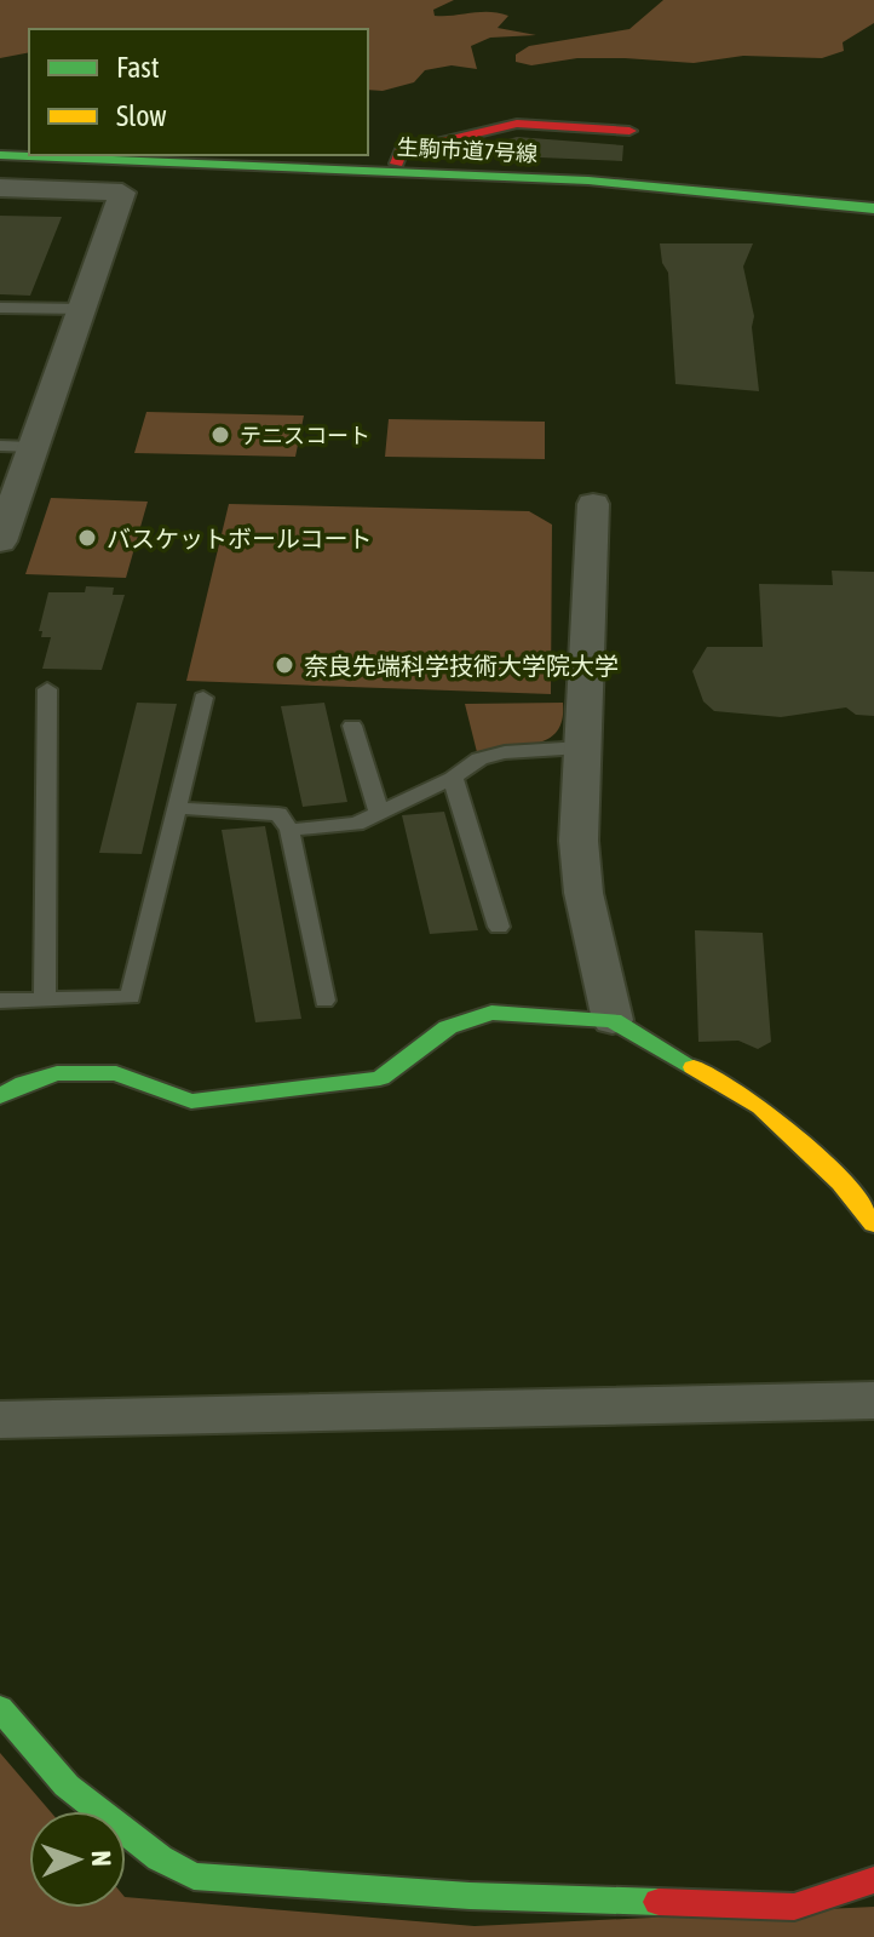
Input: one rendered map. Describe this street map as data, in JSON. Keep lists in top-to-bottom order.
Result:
{
  "streets": {
    "street": ["生駒市道7号線"]
  },
  "places": ["テニスコート", "バスケットボールコート", "奈良先端科学技術大学院大学"],
  "legend": ["Fast", "Slow"],
  "north": "right"
}
